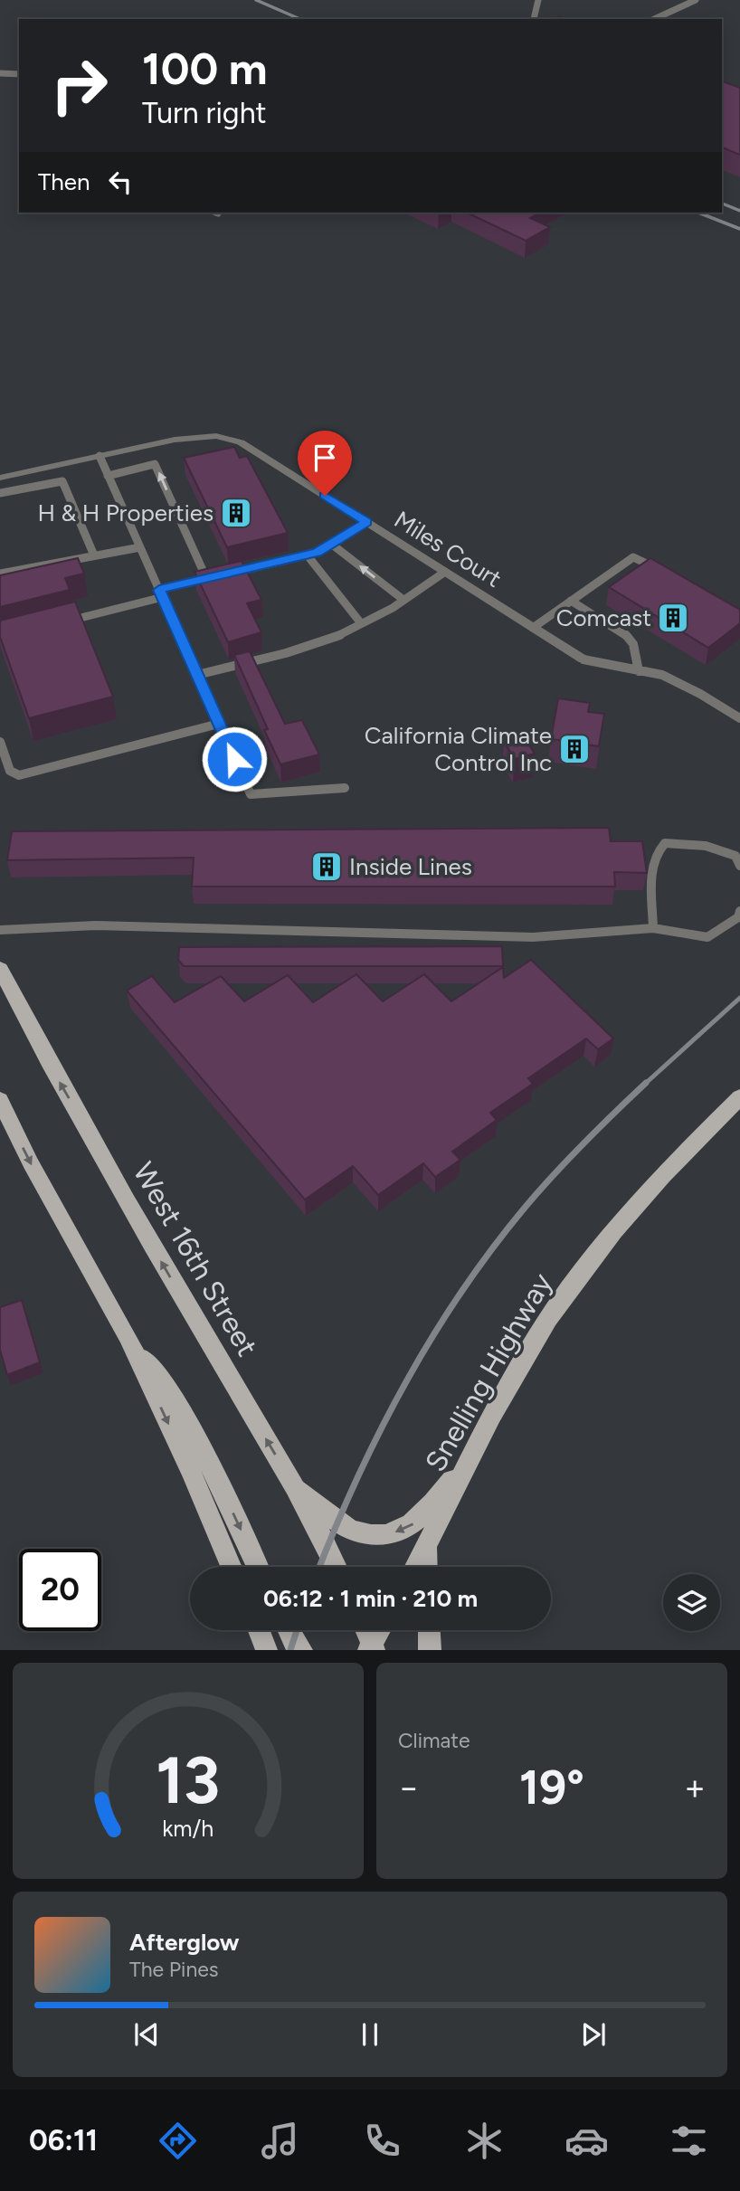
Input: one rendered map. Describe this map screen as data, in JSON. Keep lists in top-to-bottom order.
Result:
{
  "streets": {
    "main road": ["West 16th Street", "Snelling Highway"],
    "street": ["Miles Court"]
  },
  "places": {
    "building": [
      "H & H Properties",
      "Comcast",
      "California Climate Control Inc",
      "Inside Lines"
    ]
  },
  "page": {
    "turn": ["100 m", "Turn right"],
    "then": "Then",
    "limit": "20",
    "trip": "06:12 · 1 min · 210 m",
    "tile": "Climate",
    "heat": ["−", "19°", "+"],
    "song": ["Afterglow", "The Pines"],
    "tabs": "06:11",
    "gauge": ["13", "km/h"]
  }
}
